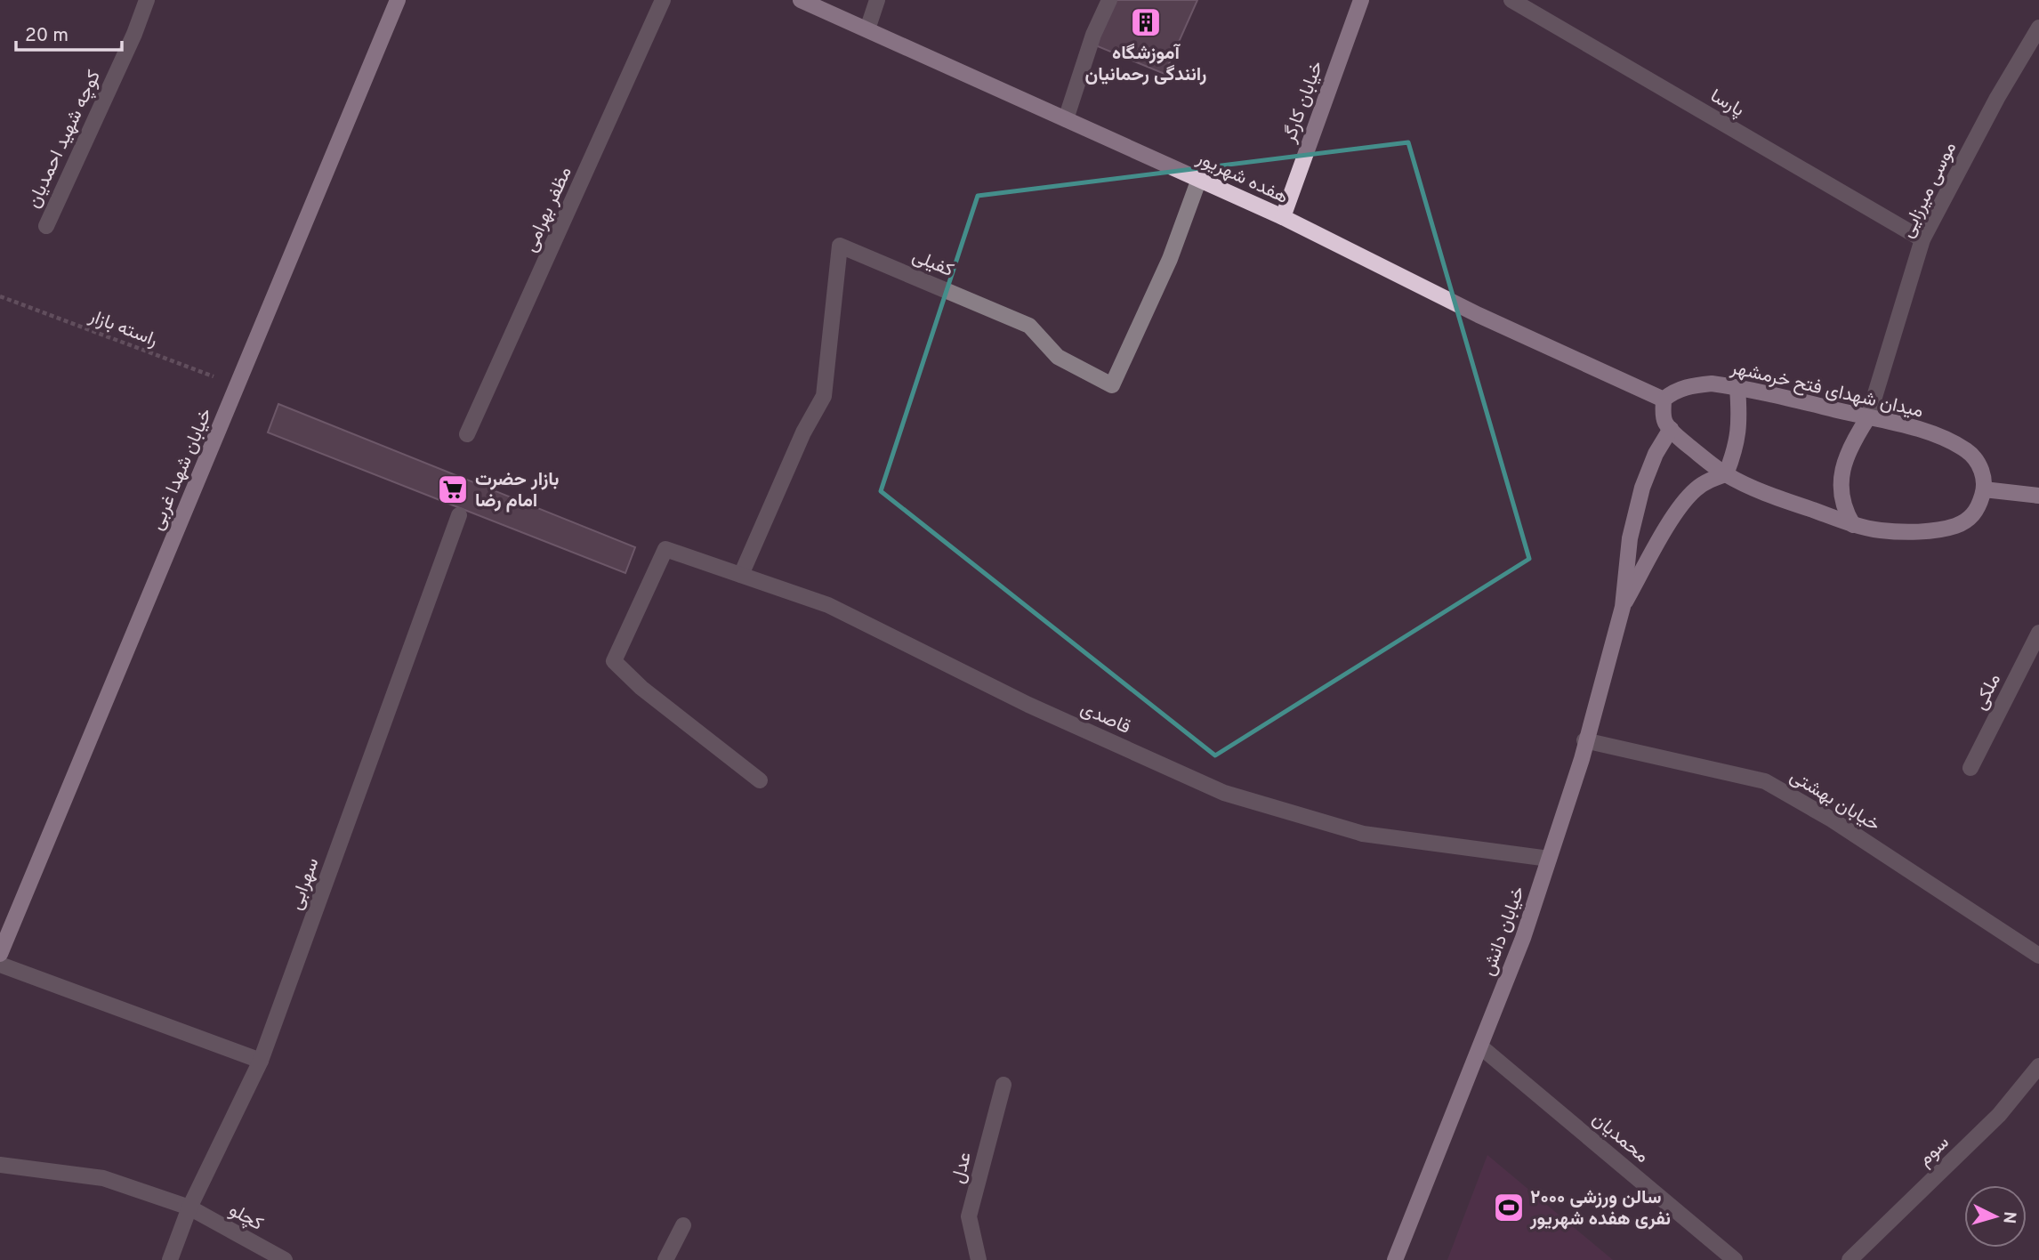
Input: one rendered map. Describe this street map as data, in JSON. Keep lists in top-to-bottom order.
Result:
{
  "streets": {
    "main road": [
      "خیابان کارگر",
      "هفده شهریور",
      "میدان شهدای فتح خرمشهر",
      "خیابان شهدا غربی",
      "خیابان دانش"
    ],
    "street": [
      "پارسا",
      "کوچه شهید احمدیان",
      "موسی میرزایی",
      "مظفر بهرامی",
      "کفیلی",
      "ملکی",
      "قاصدی",
      "خیابان بهشتی",
      "سهرابی",
      "محمدیان",
      "سوم",
      "عدل",
      "کچلو"
    ],
    "path": ["راسته بازار"]
  },
  "crossings": [
    ["خیابان کارگر", "هفده شهریور"],
    ["پارسا", "موسی میرزایی"],
    ["هفده شهریور", "کفیلی"],
    ["هفده شهریور", "میدان شهدای فتح خرمشهر"],
    ["موسی میرزایی", "میدان شهدای فتح خرمشهر"],
    ["کفیلی", "قاصدی"],
    ["راسته بازار", "خیابان شهدا غربی"],
    ["قاصدی", "خیابان دانش"],
    ["خیابان بهشتی", "خیابان دانش"],
    ["سهرابی", "کچلو"],
    ["خیابان دانش", "محمدیان"]
  ],
  "places": {
    "building": ["آموزشگاه رانندگی رحمانیان"],
    "supermarket": ["بازار حضرت امام رضا"],
    "sports": ["سالن ورزشی ۲۰۰۰ نفری هفده شهریور"]
  },
  "scale_bar": "20 m",
  "north": "right"
}
